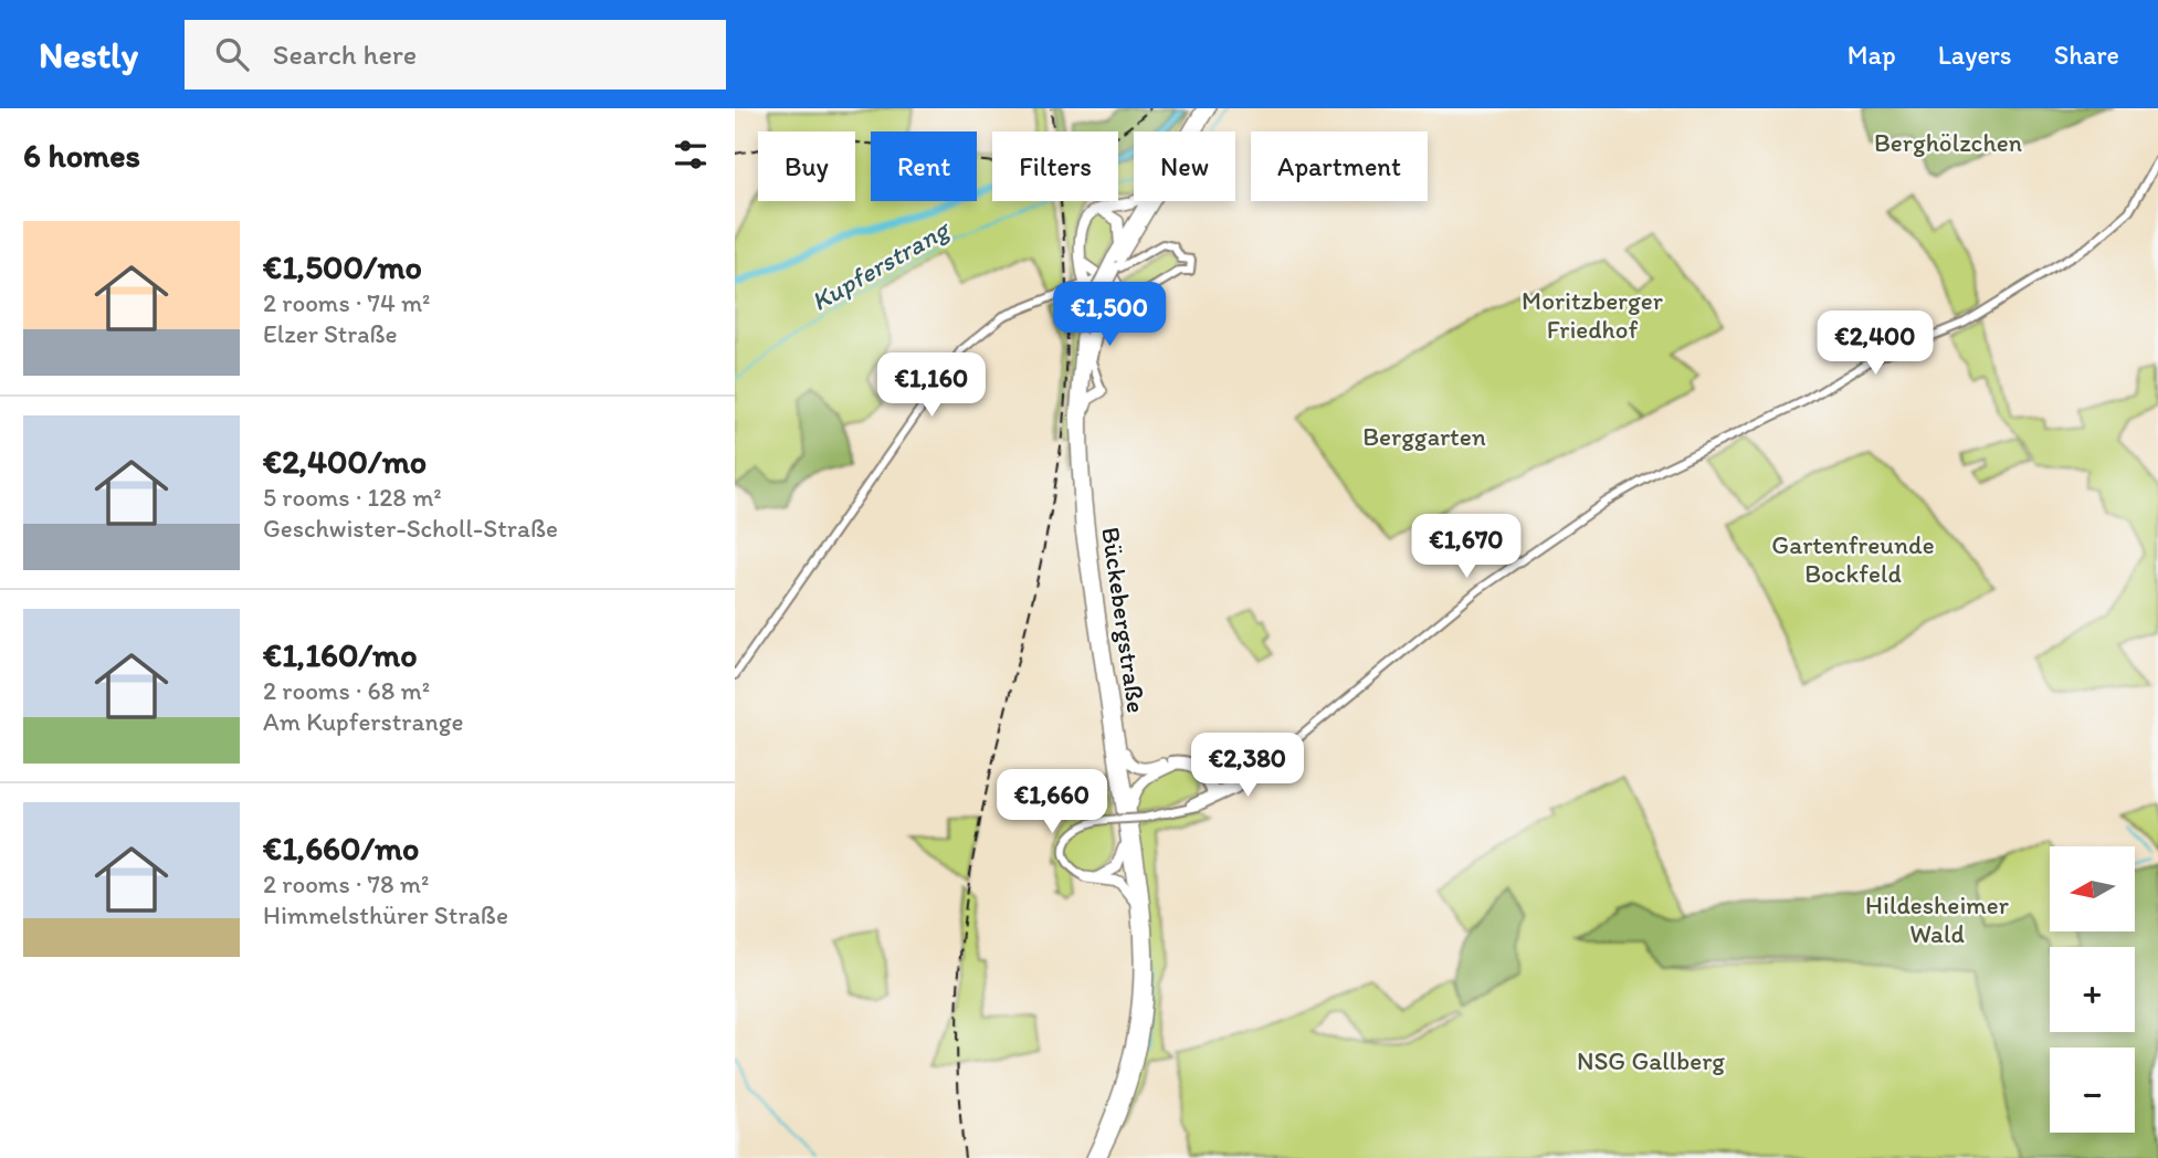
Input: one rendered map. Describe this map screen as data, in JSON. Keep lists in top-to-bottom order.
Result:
{
  "streets": {
    "highway": ["Bückebergstraße"]
  },
  "water": ["Kupferstrang"],
  "parks": [
    "Berghölzchen",
    "Moritzberger Friedhof",
    "Berggarten",
    "Gartenfreunde Bockfeld",
    "Hildesheimer Wald",
    "NSG Gallberg"
  ],
  "north": "left",
  "page": {
    "header": "Nestly",
    "search": "Search here",
    "nav": ["Map", "Layers", "Share"],
    "heading": "6 homes",
    "chip": [
      "Buy",
      "Rent",
      "Filters",
      "New",
      "Apartment"
    ],
    "list": [
      {
        "name": "€1,500/mo",
        "note": "2 rooms · 74 m² · Elzer Straße"
      },
      {
        "name": "€2,400/mo",
        "note": "5 rooms · 128 m² · Geschwister-Scholl-Straße"
      },
      {
        "name": "€1,160/mo",
        "note": "2 rooms · 68 m² · Am Kupferstrange"
      },
      {
        "name": "€1,660/mo",
        "note": "2 rooms · 78 m² · Himmelsthürer Straße"
      }
    ],
    "price": [
      "€1,500",
      "€2,400",
      "€1,160",
      "€1,670",
      "€2,380",
      "€1,660"
    ],
    "map_buttons": ["+", "−"]
  }
}
